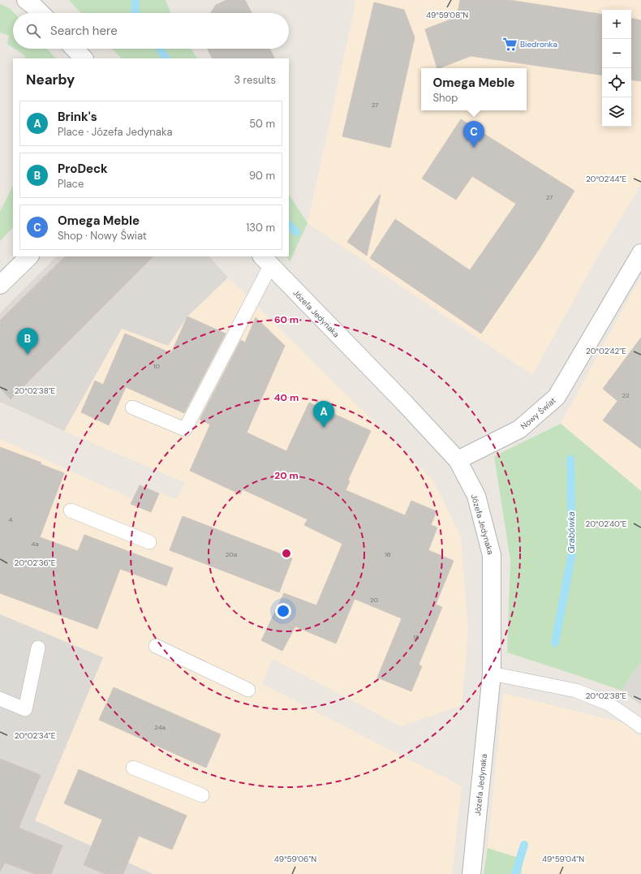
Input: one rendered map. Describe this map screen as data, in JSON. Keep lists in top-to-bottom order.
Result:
{
  "streets": {
    "street": ["Józefa Jedynaka", "Nowy Świat"]
  },
  "crossings": [
    ["Józefa Jedynaka", "Nowy Świat"]
  ],
  "water": ["Grabówka"],
  "places": {
    "supermarket": ["Biedronka"]
  },
  "house_numbers": [
    "27",
    "27",
    "10",
    "22",
    "4",
    "4a",
    "20a",
    "16",
    "20",
    "18",
    "24a"
  ],
  "page": {
    "map_buttons": ["+", "−"],
    "search": "Search here",
    "heading": ["Nearby", "3 results"],
    "popup": ["Omega Meble", "Shop"],
    "list": [
      {
        "mark": "A",
        "name": "Brink's",
        "note": "Place · Józefa Jedynaka",
        "value": "50 m"
      },
      {
        "mark": "B",
        "name": "ProDeck",
        "note": "Place",
        "value": "90 m"
      },
      {
        "mark": "C",
        "name": "Omega Meble",
        "note": "Shop · Nowy Świat",
        "value": "130 m"
      }
    ],
    "pins": ["C", "B", "A"]
  },
  "coordinates": [
    "49°59'08\"N",
    "20°02'44\"E",
    "20°02'42\"E",
    "20°02'38\"E",
    "20°02'40\"E",
    "20°02'36\"E",
    "20°02'34\"E",
    "49°59'06\"N",
    "49°59'04\"N"
  ],
  "rings": ["60 m", "40 m", "20 m"]
}
